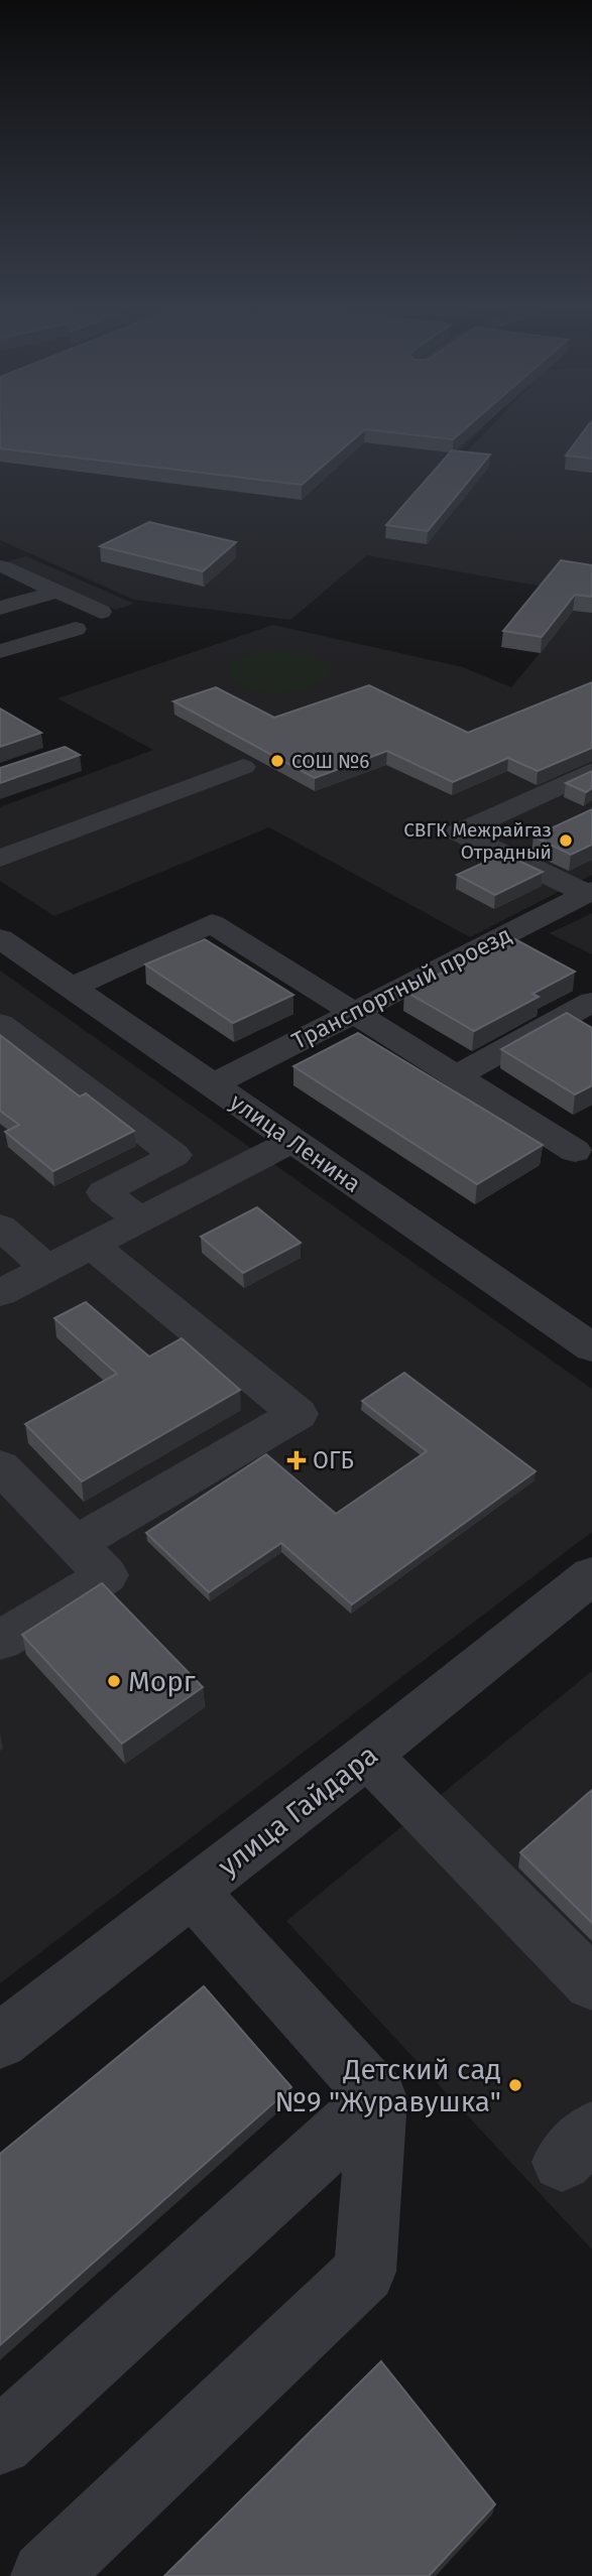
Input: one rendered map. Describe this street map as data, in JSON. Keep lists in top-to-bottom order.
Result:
{
  "streets": {
    "street": ["Транспортный проезд", "улица Ленина", "улица Гайдара"]
  },
  "crossings": [
    ["Транспортный проезд", "улица Ленина"]
  ],
  "places": {
    "other": [
      "СОШ №6",
      "СВГК Межрайгаз Отрадный",
      "Морг",
      "Детский сад №9 \"Журавушка\""
    ],
    "health": ["ОГБ"]
  }
}
